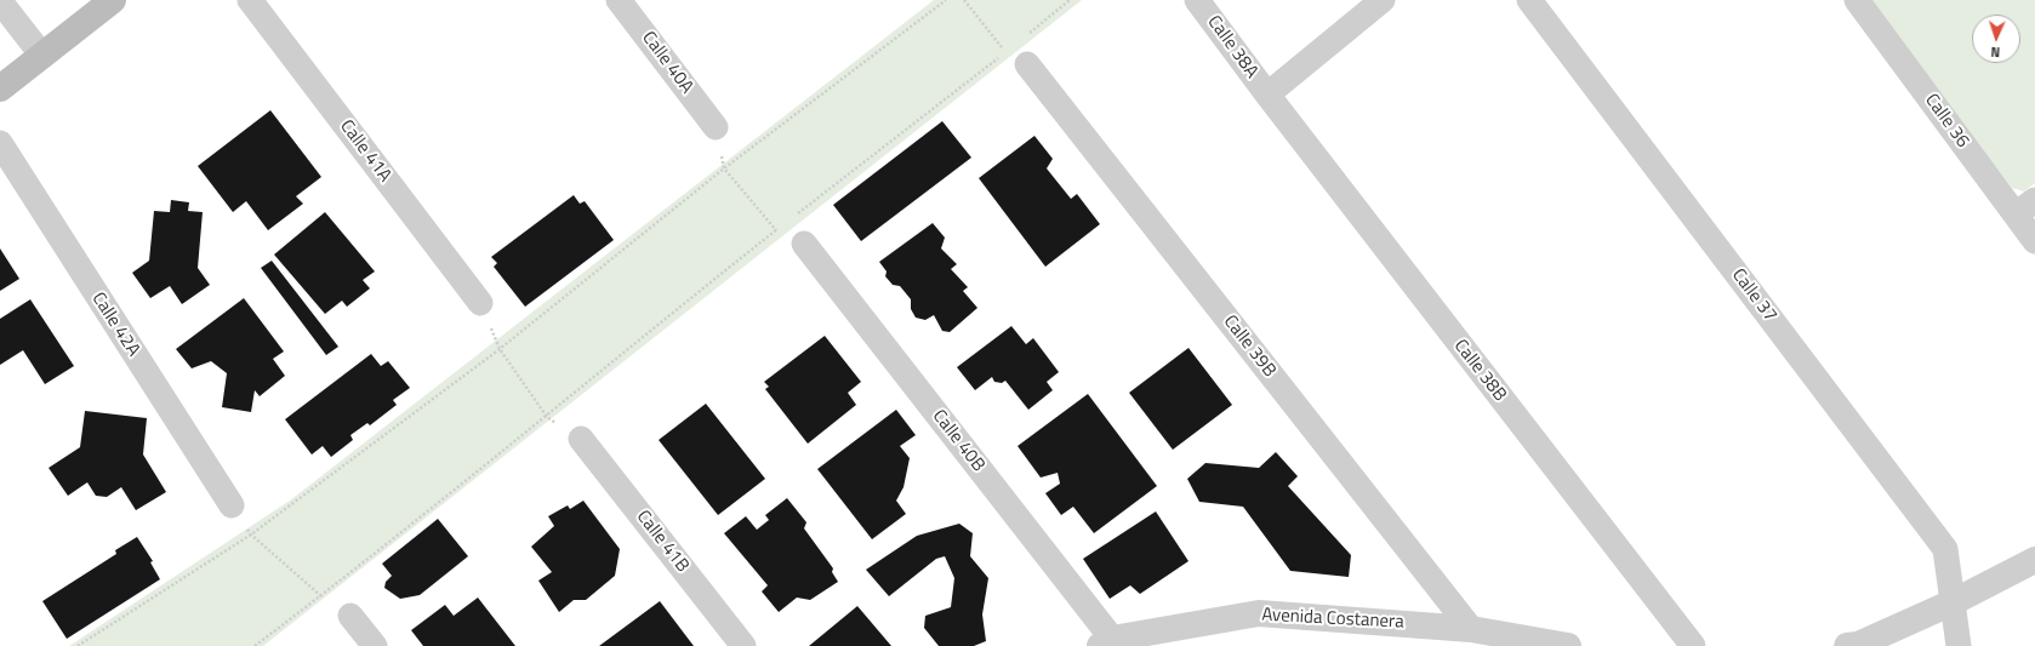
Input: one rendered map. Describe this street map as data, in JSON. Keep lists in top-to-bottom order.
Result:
{
  "streets": {
    "street": [
      "Calle 38A",
      "Calle 40A",
      "Calle 36",
      "Calle 41A",
      "Calle 37",
      "Calle 42A",
      "Calle 39B",
      "Calle 38B",
      "Calle 40B",
      "Calle 41B",
      "Avenida Costanera"
    ]
  },
  "crossings": [
    ["Calle 38A", "Calle 38B"],
    ["Calle 39B", "Avenida Costanera"],
    ["Calle 40B", "Avenida Costanera"]
  ],
  "north": "bottom"
}
